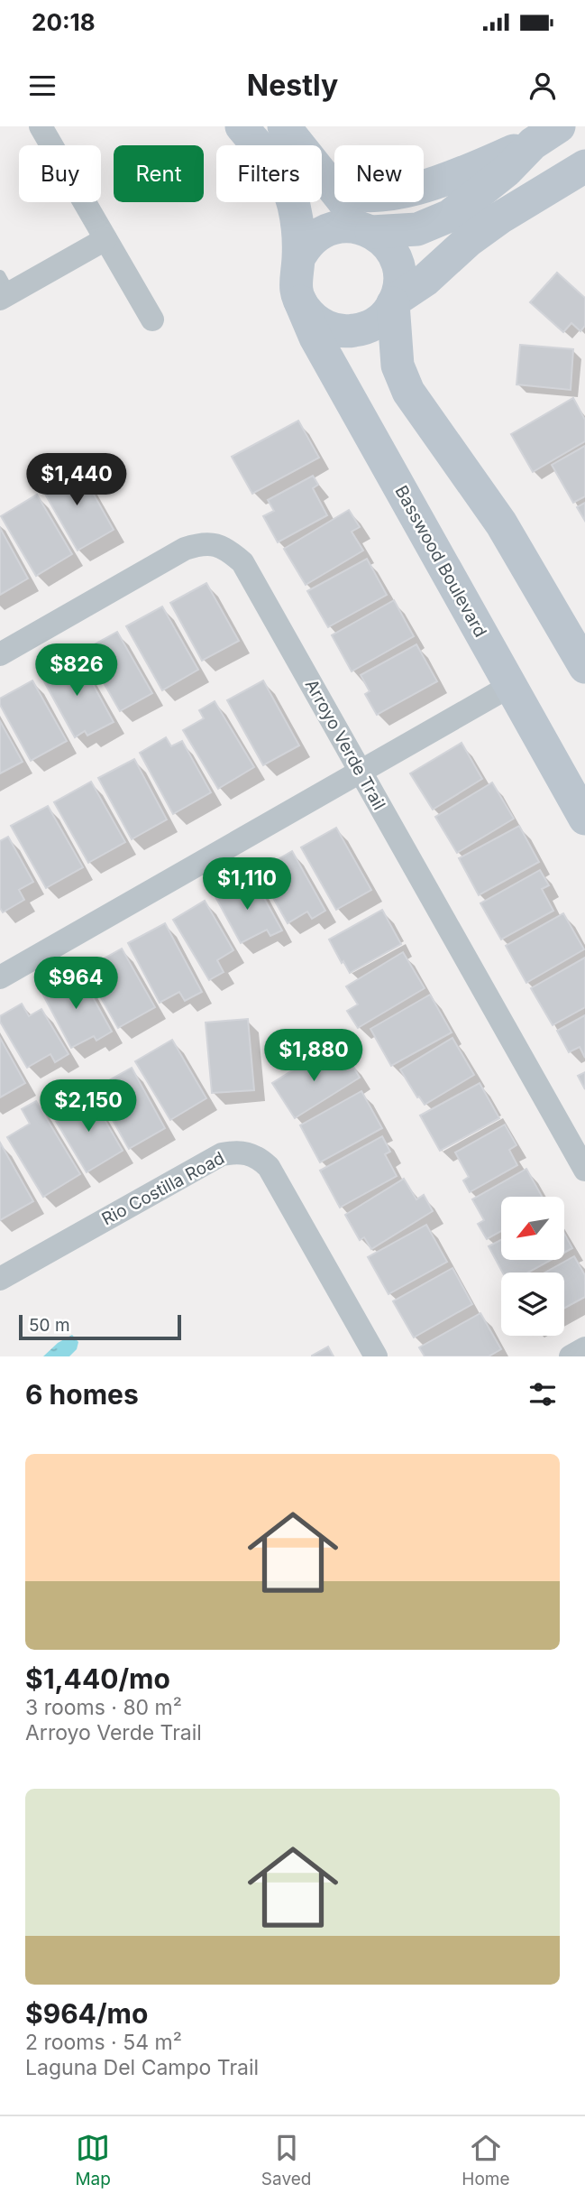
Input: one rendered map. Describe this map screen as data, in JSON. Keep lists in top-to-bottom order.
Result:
{
  "streets": {
    "main road": ["Basswood Boulevard"],
    "street": ["Arroyo Verde Trail", "Rio Costilla Road"]
  },
  "scale_bar": "50 m",
  "north": "bottom left",
  "page": {
    "status": "20:18",
    "header": "Nestly",
    "chip": [
      "Buy",
      "Rent",
      "Filters",
      "New"
    ],
    "price": [
      "$1,440",
      "$826",
      "$1,110",
      "$964",
      "$1,880",
      "$2,150"
    ],
    "scale": "50 m",
    "heading": "6 homes",
    "list": [
      {
        "name": "$1,440/mo",
        "note": "3 rooms · 80 m² · Arroyo Verde Trail"
      },
      {
        "name": "$964/mo",
        "note": "2 rooms · 54 m² · Laguna Del Campo Trail"
      }
    ],
    "tabs": ["Map", "Saved", "Home"]
  }
}
